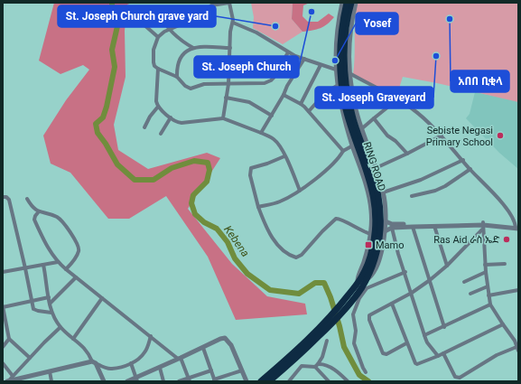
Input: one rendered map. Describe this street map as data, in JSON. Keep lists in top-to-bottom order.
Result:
{
  "streets": {
    "highway": ["RING ROAD"]
  },
  "water": ["Kebena"],
  "places": {
    "other": [
      "St. Joseph Church",
      "አበበ ቢቂላ",
      "St. Joseph Church grave yard",
      "St. Joseph Graveyard",
      "Yosef",
      "Sebiste Negasi Primary School",
      "Ras Aid ራስ ኤድ"
    ],
    "transit": ["Mamo"]
  }
}
